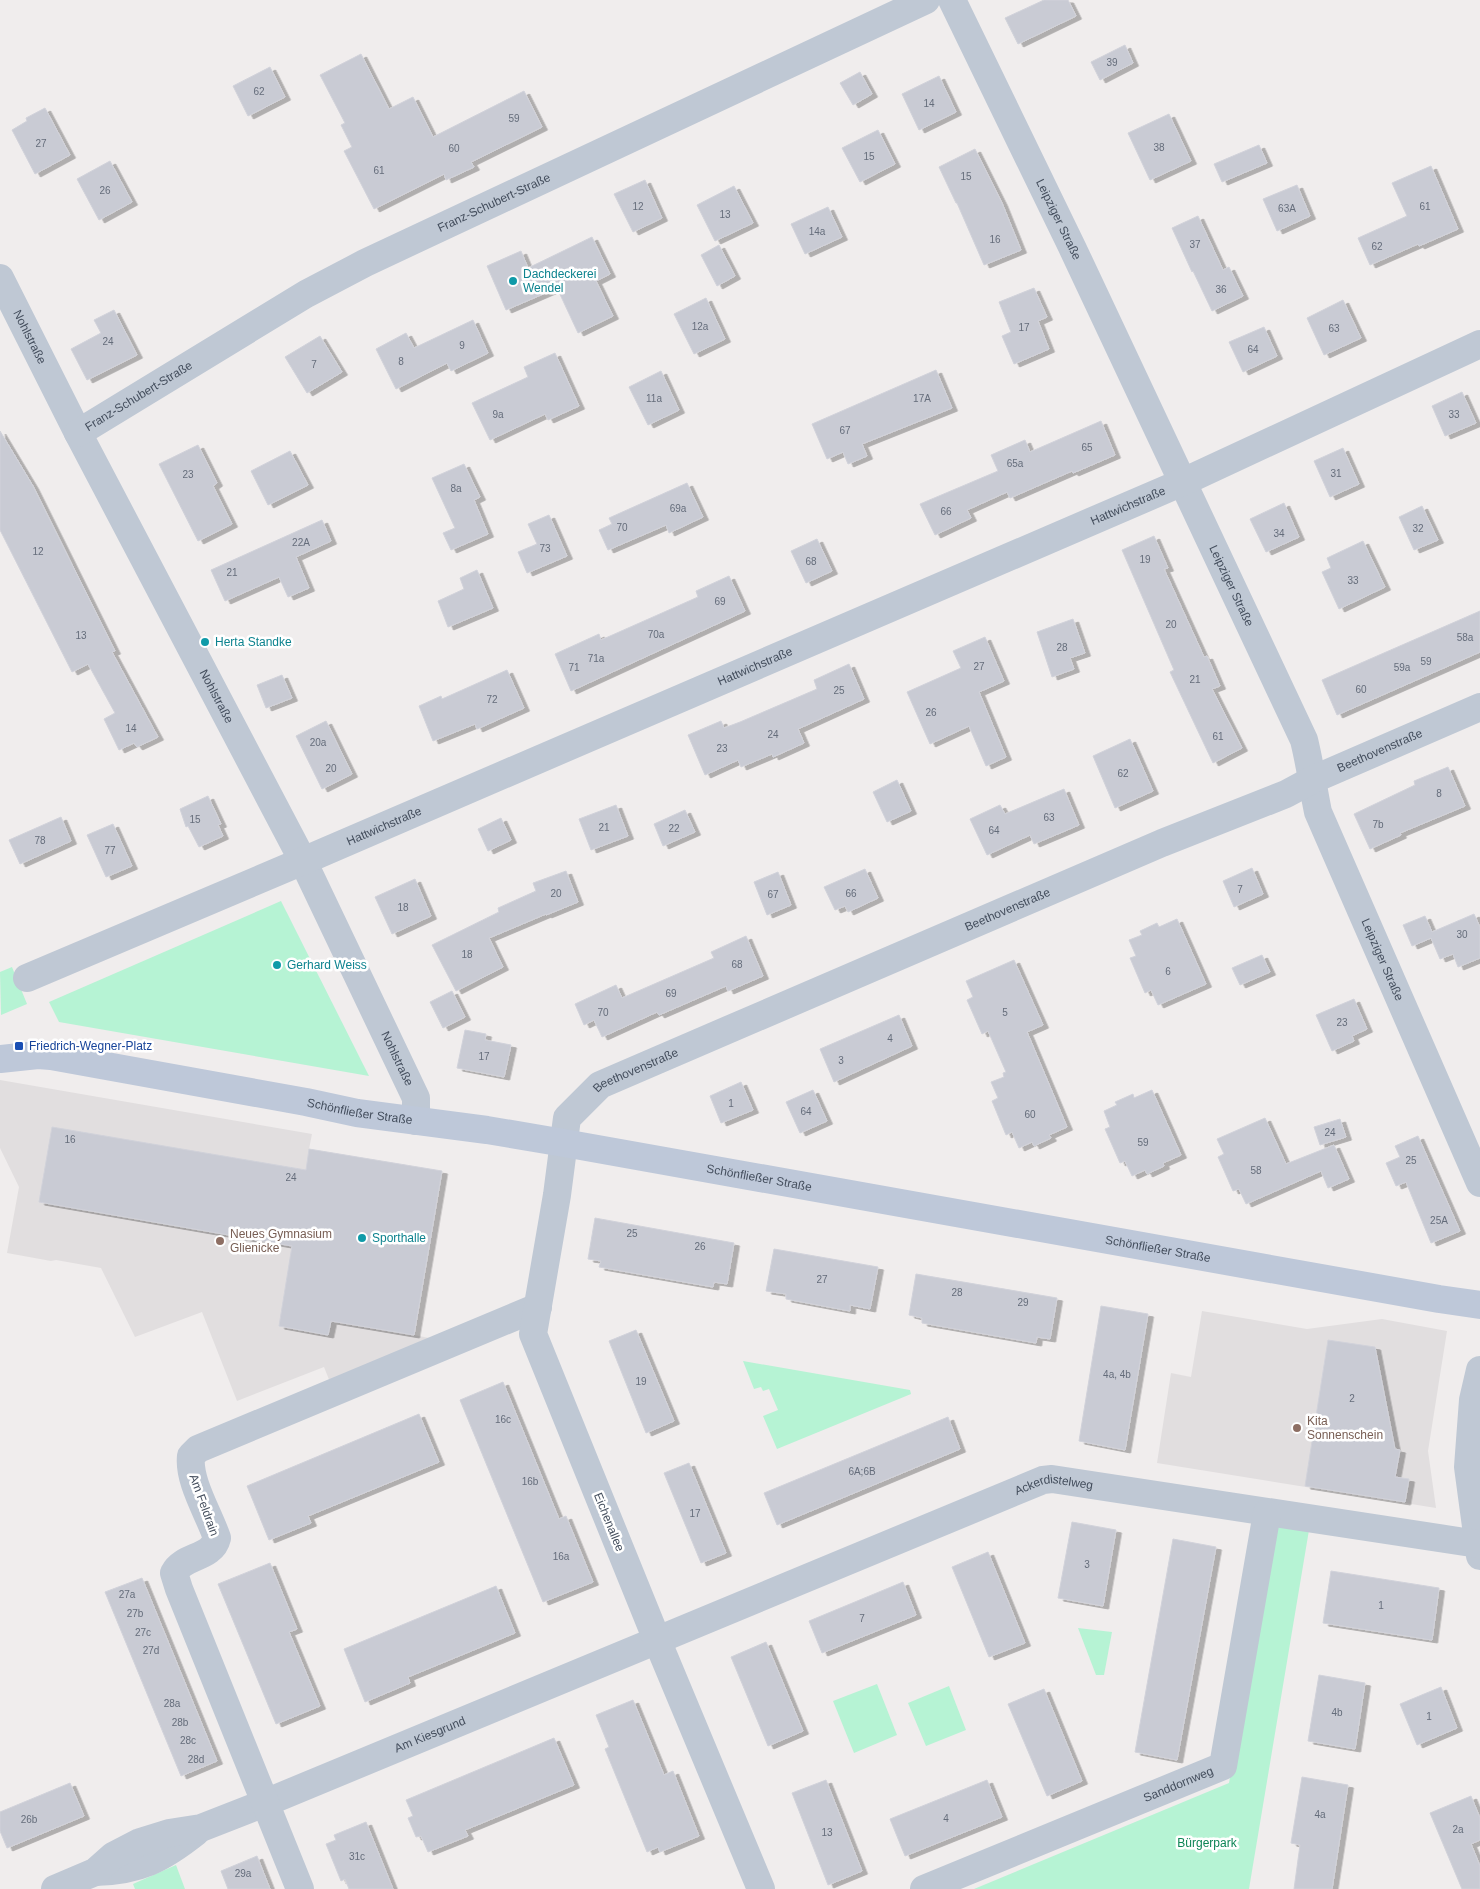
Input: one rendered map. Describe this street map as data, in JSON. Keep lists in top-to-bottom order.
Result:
{
  "streets": {
    "main road": ["Schönfließer Straße"],
    "street": [
      "Franz-Schubert-Straße",
      "Leipziger Straße",
      "Nohlstraße",
      "Hattwichstraße",
      "Beethovenstraße",
      "Ackerdistelweg",
      "Am Feldrain",
      "Eichenallee",
      "Am Kiesgrund",
      "Sanddornweg"
    ]
  },
  "crossings": [
    ["Franz-Schubert-Straße", "Nohlstraße"],
    ["Leipziger Straße", "Hattwichstraße"],
    ["Leipziger Straße", "Beethovenstraße"],
    ["Nohlstraße", "Hattwichstraße"],
    ["Nohlstraße", "Schönfließer Straße"],
    ["Beethovenstraße", "Schönfließer Straße"],
    ["Beethovenstraße", "Eichenallee"],
    ["Schönfließer Straße", "Eichenallee"],
    ["Ackerdistelweg", "Eichenallee"],
    ["Ackerdistelweg", "Am Kiesgrund"],
    ["Ackerdistelweg", "Sanddornweg"],
    ["Am Feldrain", "Eichenallee"],
    ["Am Feldrain", "Am Kiesgrund"],
    ["Eichenallee", "Am Kiesgrund"]
  ],
  "parks": ["Bürgerpark"],
  "places": {
    "other": [
      "Dachdeckerei Wendel",
      "Herta Standke",
      "Gerhard Weiss",
      "Sporthalle",
      "Neues Gymnasium Glienicke",
      "Kita Sonnenschein"
    ],
    "transit": ["Friedrich-Wegner-Platz"]
  },
  "house_numbers": [
    "39",
    "62",
    "14",
    "59",
    "27",
    "38",
    "60",
    "15",
    "61",
    "15",
    "26",
    "12",
    "61",
    "63A",
    "13",
    "14a",
    "16",
    "37",
    "62",
    "36",
    "12a",
    "17",
    "63",
    "24",
    "9",
    "64",
    "8",
    "7",
    "11a",
    "17A",
    "9a",
    "33",
    "67",
    "65",
    "65a",
    "31",
    "23",
    "8a",
    "69a",
    "66",
    "70",
    "32",
    "34",
    "22A",
    "73",
    "12",
    "19",
    "68",
    "21",
    "33",
    "69",
    "20",
    "70a",
    "13",
    "58a",
    "28",
    "71a",
    "59",
    "27",
    "71",
    "59a",
    "21",
    "60",
    "25",
    "72",
    "26",
    "14",
    "24",
    "61",
    "20a",
    "23",
    "20",
    "62",
    "8",
    "63",
    "15",
    "7b",
    "21",
    "22",
    "64",
    "78",
    "77",
    "7",
    "20",
    "66",
    "67",
    "18",
    "30",
    "18",
    "68",
    "6",
    "69",
    "70",
    "5",
    "23",
    "4",
    "17",
    "3",
    "1",
    "64",
    "60",
    "24",
    "16",
    "59",
    "25",
    "58",
    "24",
    "25A",
    "25",
    "26",
    "27",
    "28",
    "29",
    "4a, 4b",
    "19",
    "2",
    "16c",
    "6A;6B",
    "16b",
    "17",
    "16a",
    "3",
    "27a",
    "1",
    "27b",
    "7",
    "27c",
    "27d",
    "28a",
    "4b",
    "1",
    "28b",
    "28c",
    "28d",
    "4a",
    "4",
    "26b",
    "2a",
    "13",
    "31c",
    "29a"
  ]
}
